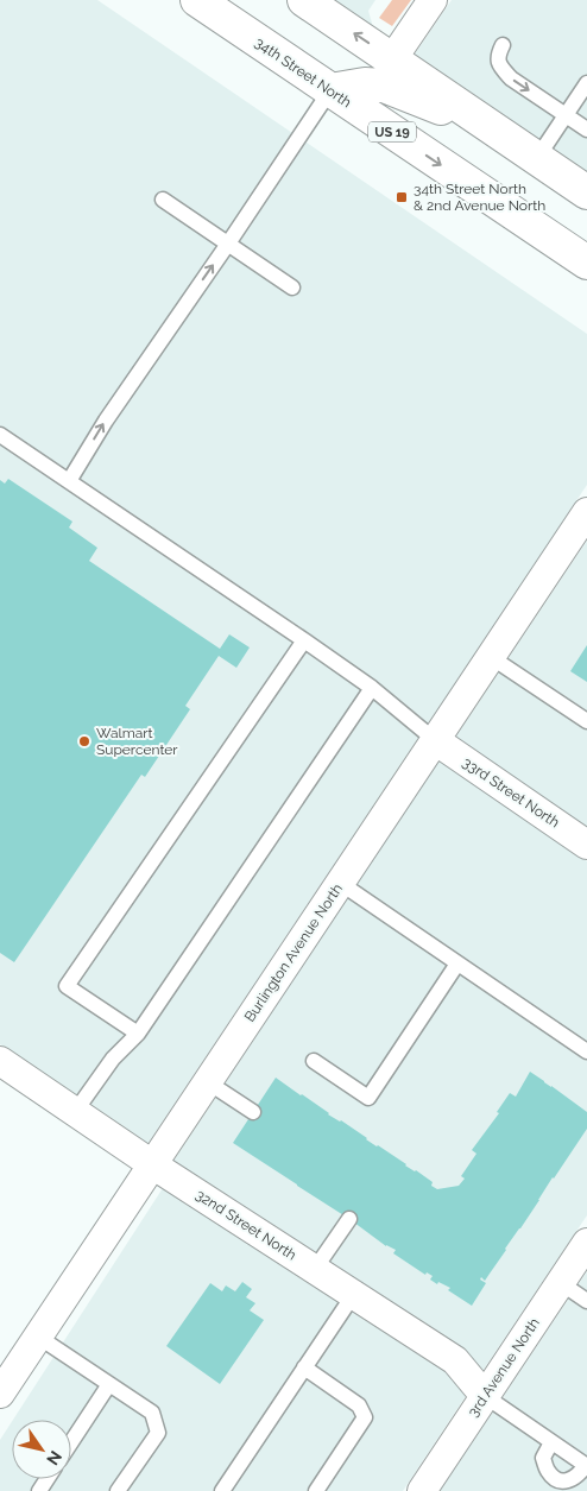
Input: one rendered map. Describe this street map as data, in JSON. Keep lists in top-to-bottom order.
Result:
{
  "streets": {
    "highway": ["34th Street North", "US 19"],
    "street": [
      "33rd Street North",
      "Burlington Avenue North",
      "32nd Street North",
      "3rd Avenue North"
    ]
  },
  "crossings": [
    ["33rd Street North", "Burlington Avenue North"],
    ["Burlington Avenue North", "32nd Street North"],
    ["32nd Street North", "3rd Avenue North"]
  ],
  "places": {
    "transit": ["34th Street North & 2nd Avenue North"],
    "other": ["Walmart Supercenter"]
  },
  "north": "bottom right"
}
